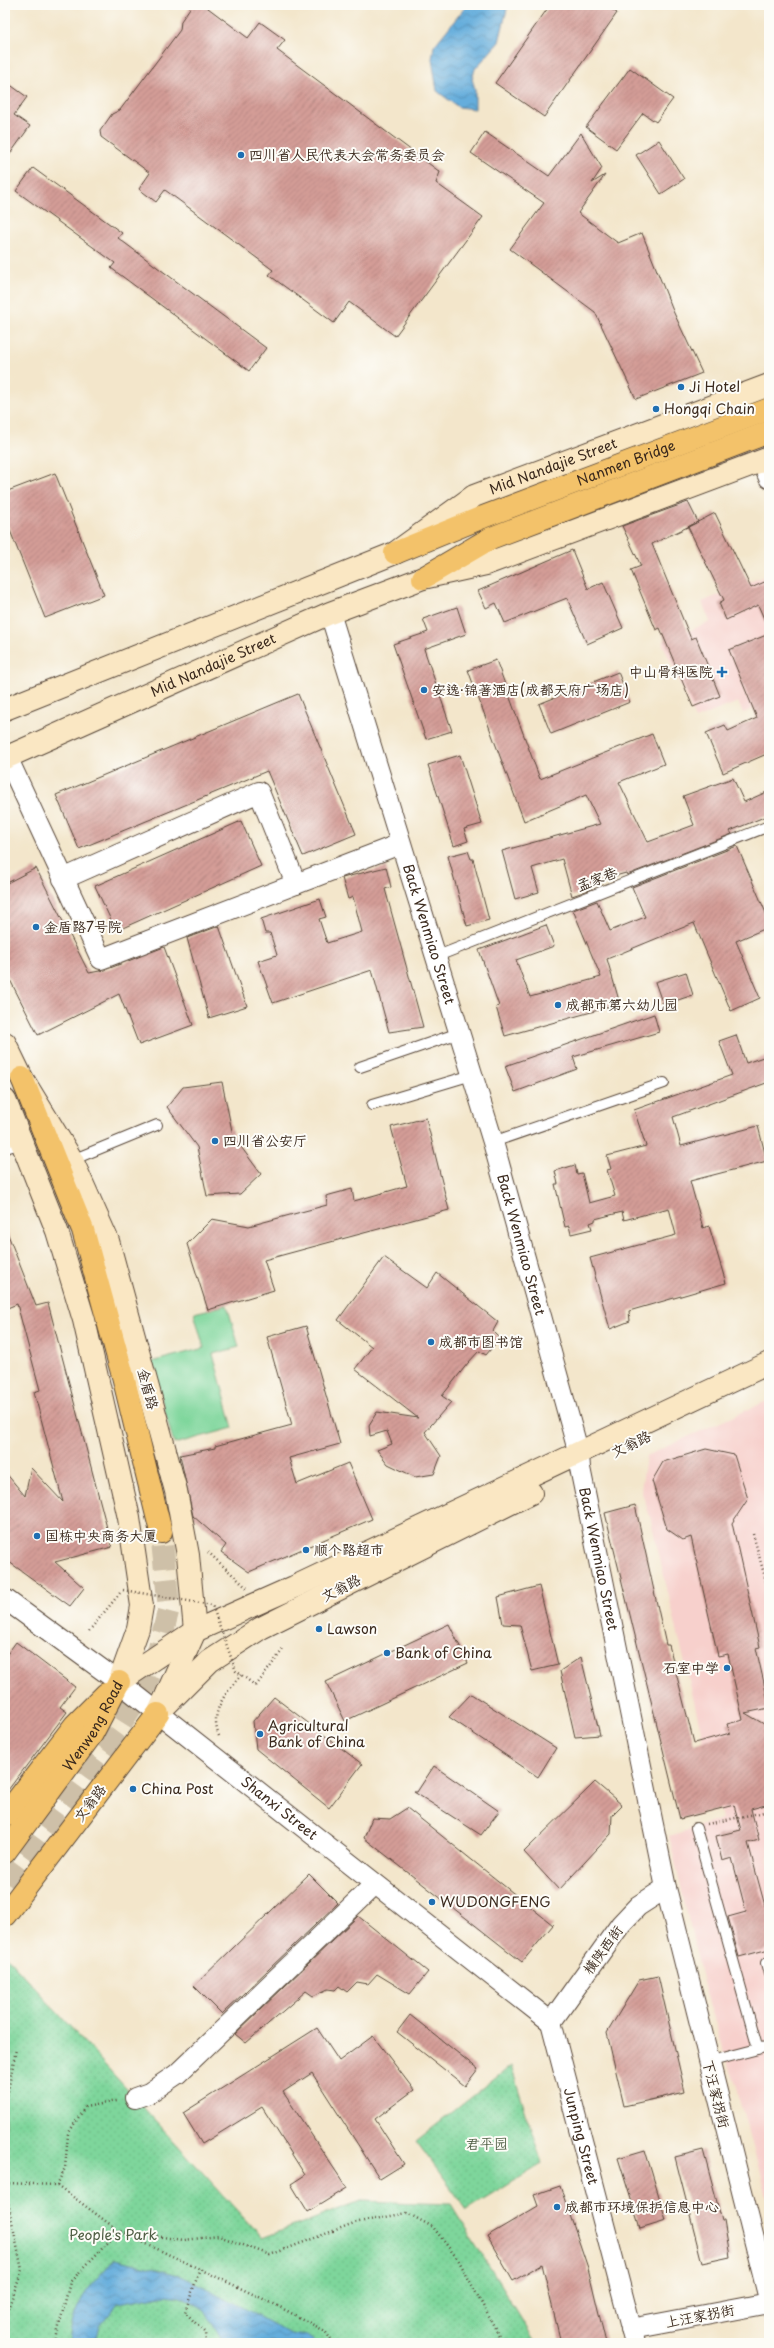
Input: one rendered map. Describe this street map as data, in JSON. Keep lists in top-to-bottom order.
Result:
{
  "streets": {
    "main road": [
      "Nanmen Bridge",
      "Mid Nandajie Street",
      "金盾路",
      "文翁路",
      "Wenweng Road"
    ],
    "street": [
      "Back Wenmiao Street",
      "Shanxi Street",
      "横陕西街",
      "下汪家拐街",
      "Junping Street",
      "上汪家拐街"
    ],
    "lane": ["孟家巷"]
  },
  "crossings": [
    ["Nanmen Bridge", "Mid Nandajie Street"],
    ["Mid Nandajie Street", "Back Wenmiao Street"],
    ["孟家巷", "Back Wenmiao Street"],
    ["Back Wenmiao Street", "文翁路"],
    ["Back Wenmiao Street", "横陕西街"],
    ["Back Wenmiao Street", "下汪家拐街"],
    ["金盾路", "文翁路"],
    ["金盾路", "Shanxi Street"],
    ["文翁路", "Wenweng Road"],
    ["文翁路", "Shanxi Street"],
    ["Wenweng Road", "Shanxi Street"],
    ["Shanxi Street", "横陕西街"],
    ["Shanxi Street", "Junping Street"],
    ["横陕西街", "下汪家拐街"],
    ["横陕西街", "Junping Street"],
    ["Junping Street", "上汪家拐街"]
  ],
  "parks": ["君平园", "People's Park"],
  "places": {
    "other": [
      "四川省人民代表大会常务委员会",
      "Ji Hotel",
      "Hongqi Chain",
      "安逸·锦著酒店(成都天府广场店)",
      "金盾路7号院",
      "成都市第六幼儿园",
      "四川省公安厅",
      "成都市图书馆",
      "国栋中央商务大厦",
      "顺个路超市",
      "Lawson",
      "Bank of China",
      "石室中学",
      "Agricultural Bank of China",
      "China Post",
      "WUDONGFENG",
      "成都市环境保护信息中心"
    ],
    "health": ["中山骨科医院"]
  }
}
